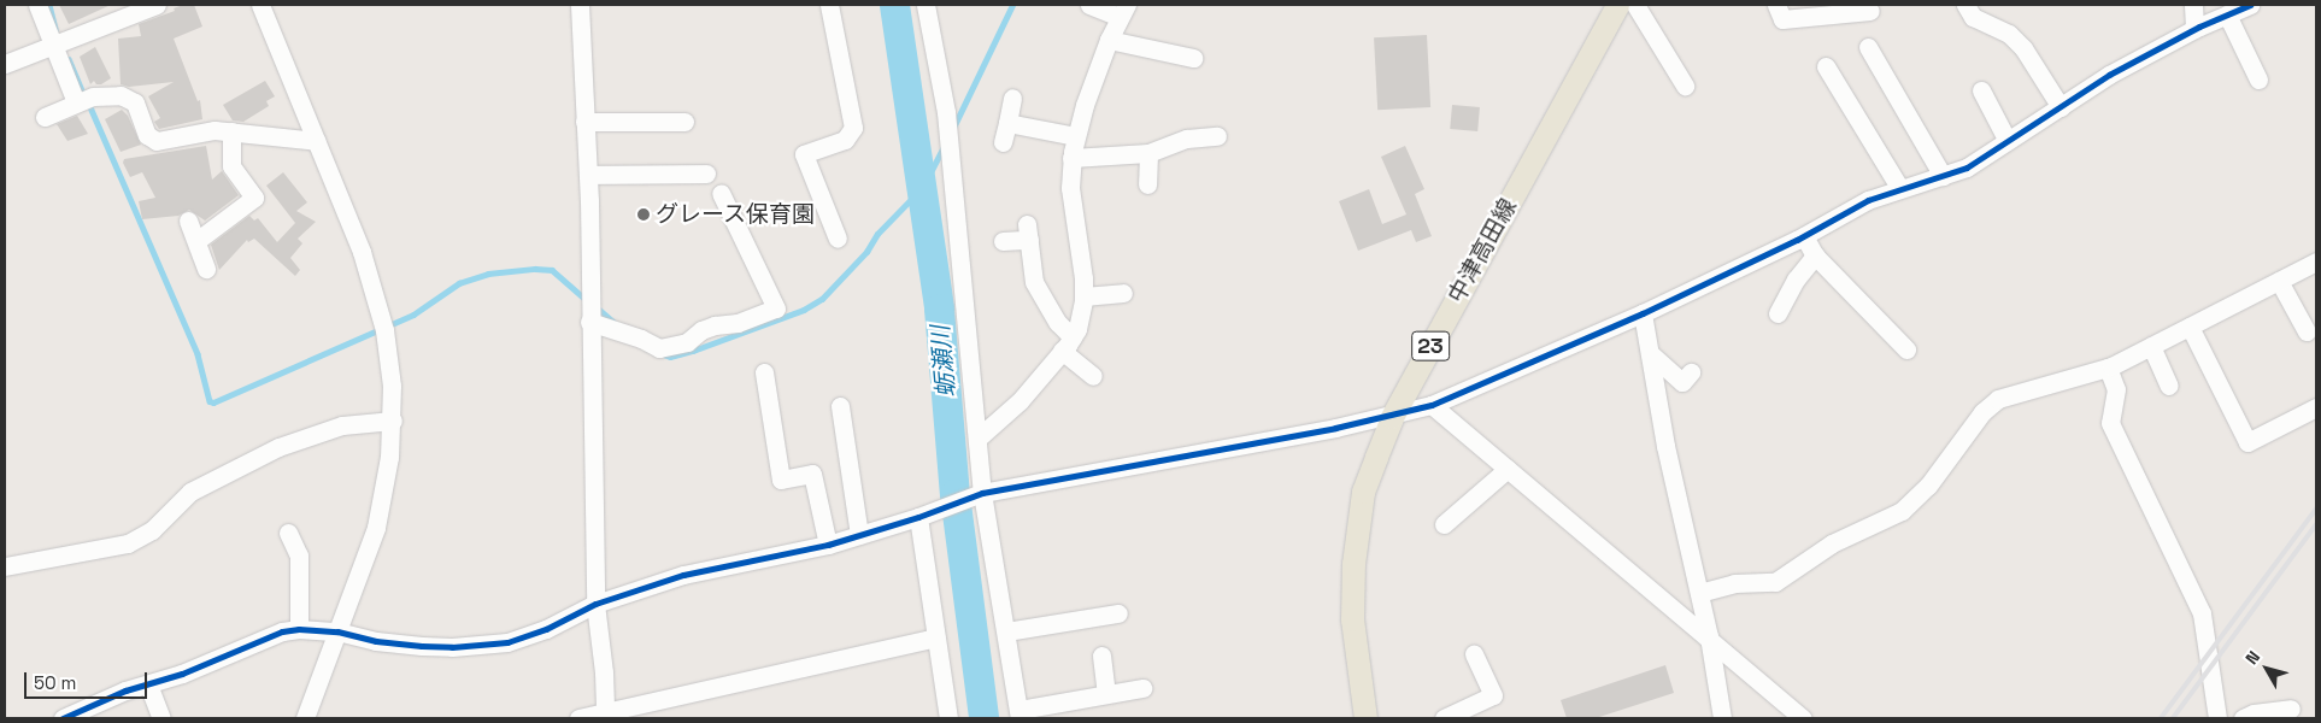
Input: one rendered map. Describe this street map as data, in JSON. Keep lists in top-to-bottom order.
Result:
{
  "streets": {
    "main road": ["中津高田線", "23"]
  },
  "water": ["蛎瀬川"],
  "places": ["グレース保育園"],
  "scale_bar": "50 m",
  "north": "top left"
}
